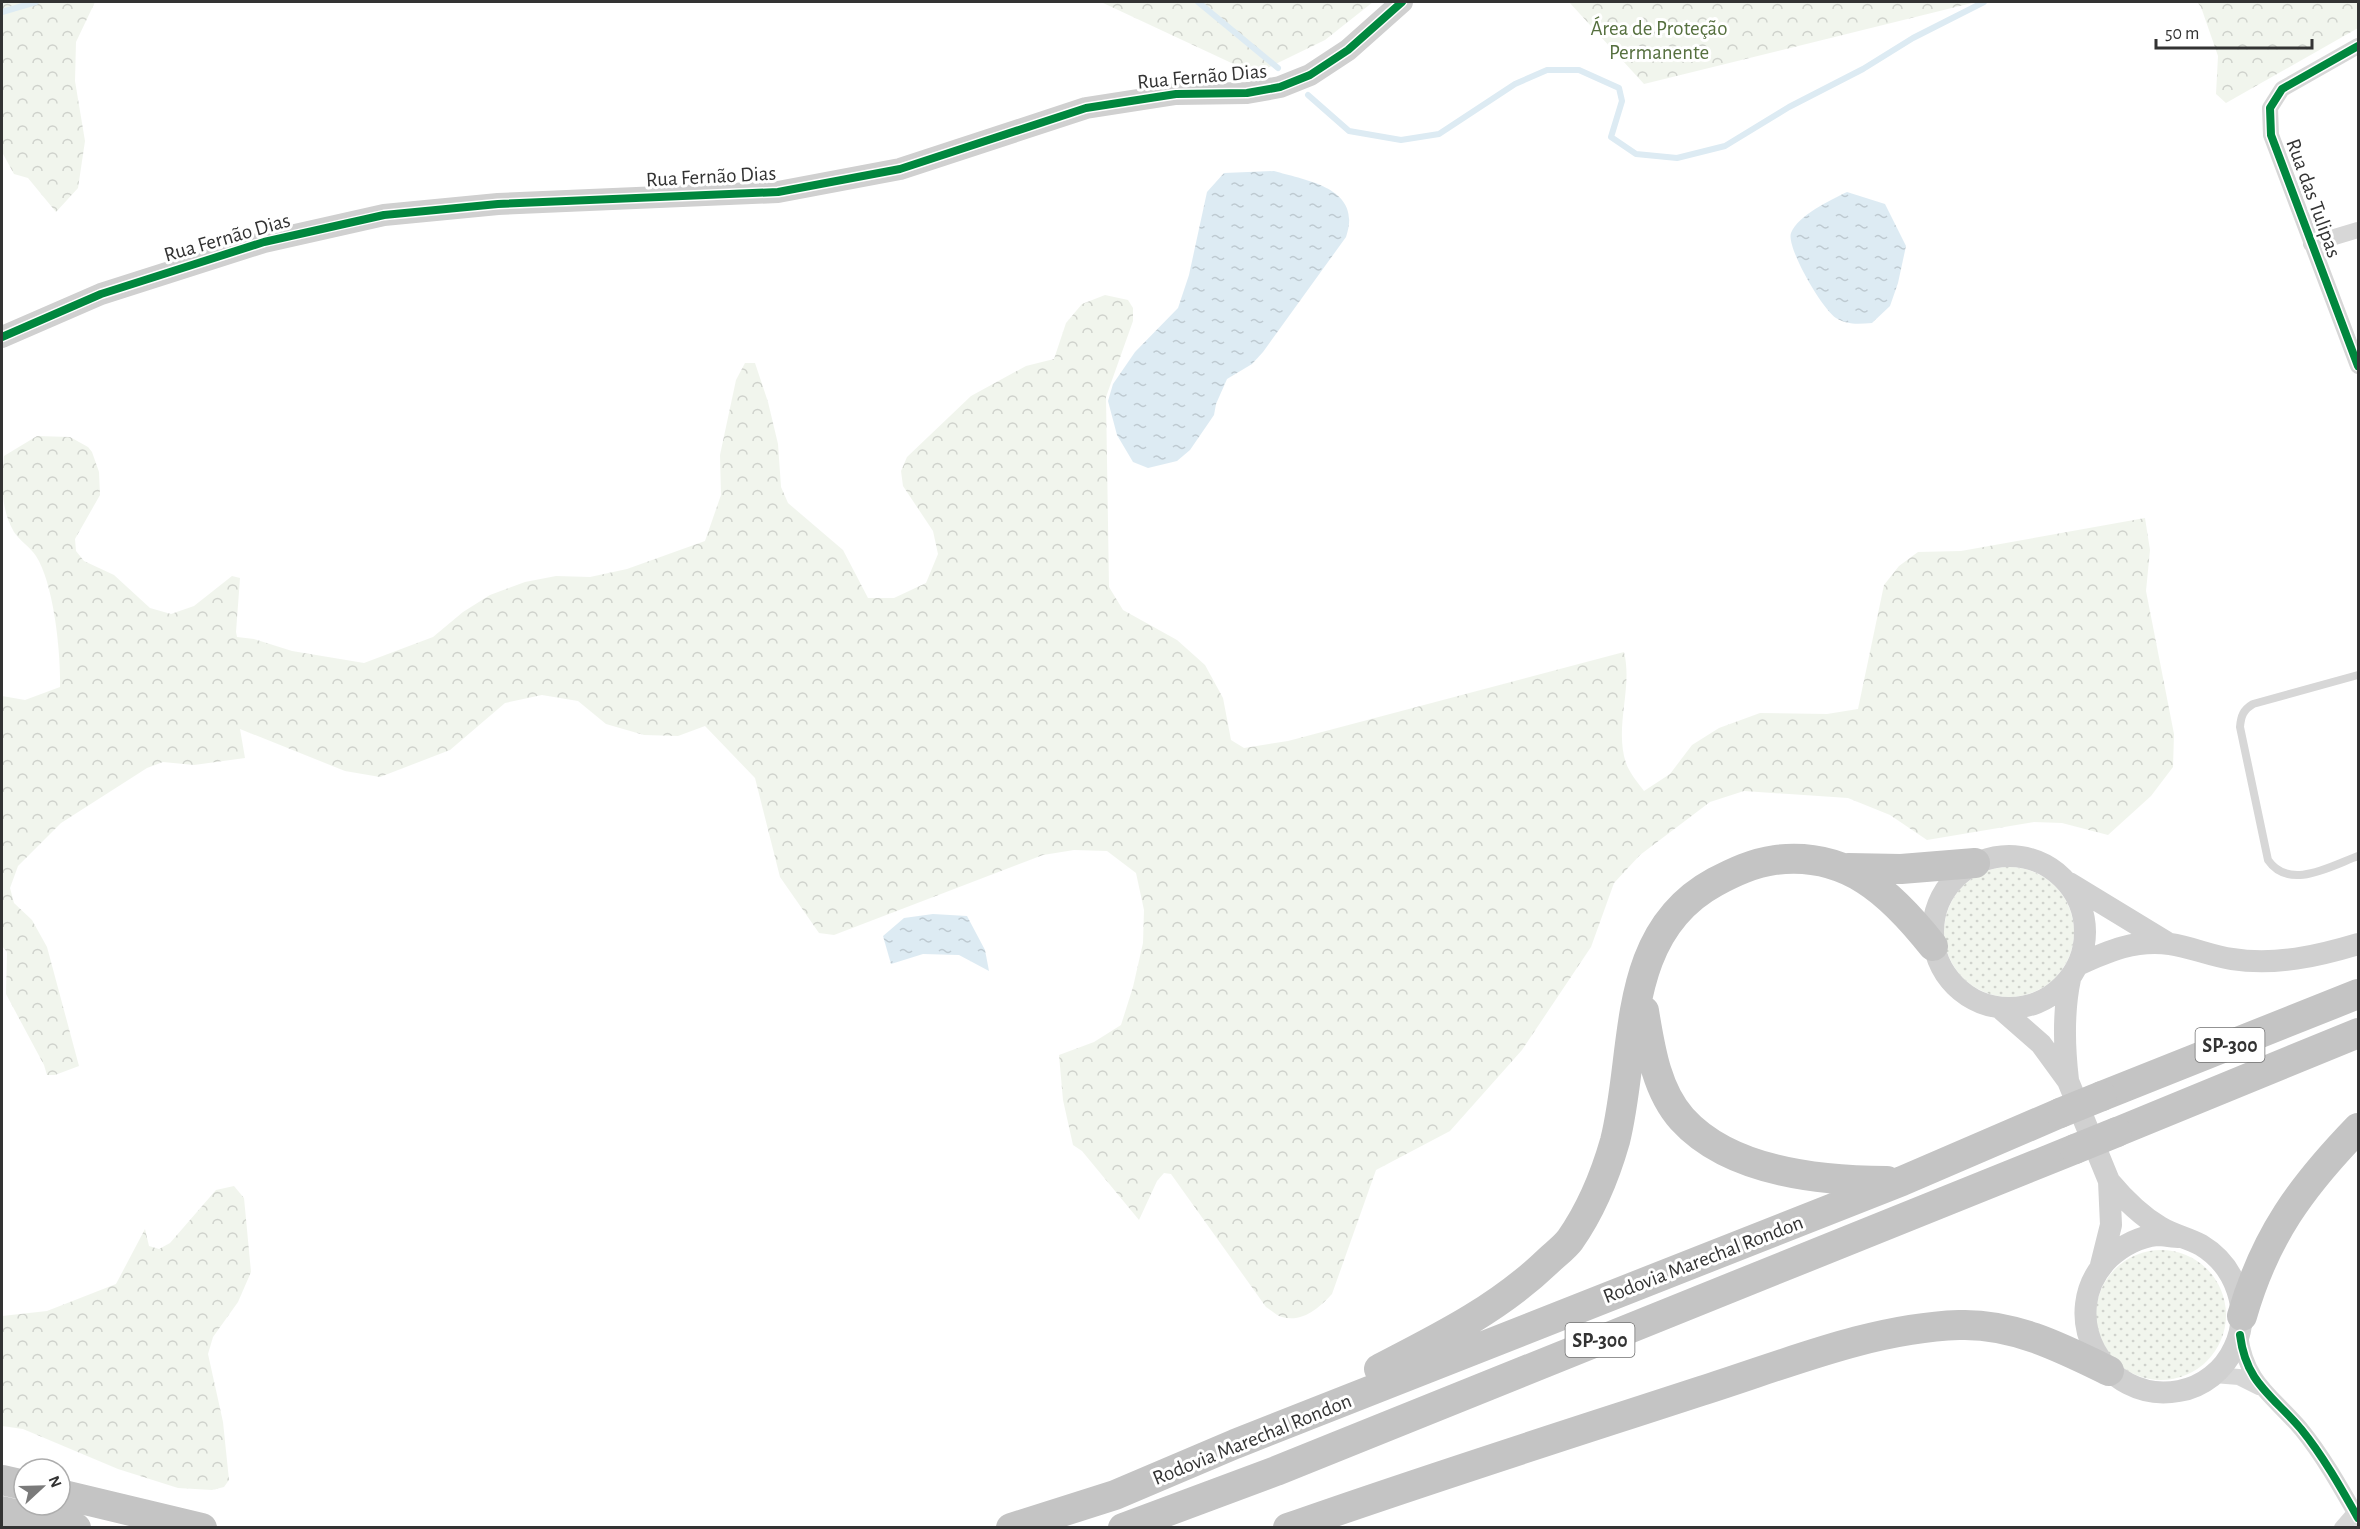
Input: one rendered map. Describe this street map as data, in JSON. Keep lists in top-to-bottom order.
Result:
{
  "streets": {
    "highway": ["SP-300", "Rodovia Marechal Rondon"],
    "main road": ["Rua Fernão Dias"],
    "street": ["Rua das Tulipas"]
  },
  "parks": ["Área de Proteção Permanente"],
  "scale_bar": "50 m",
  "north": "right"
}
